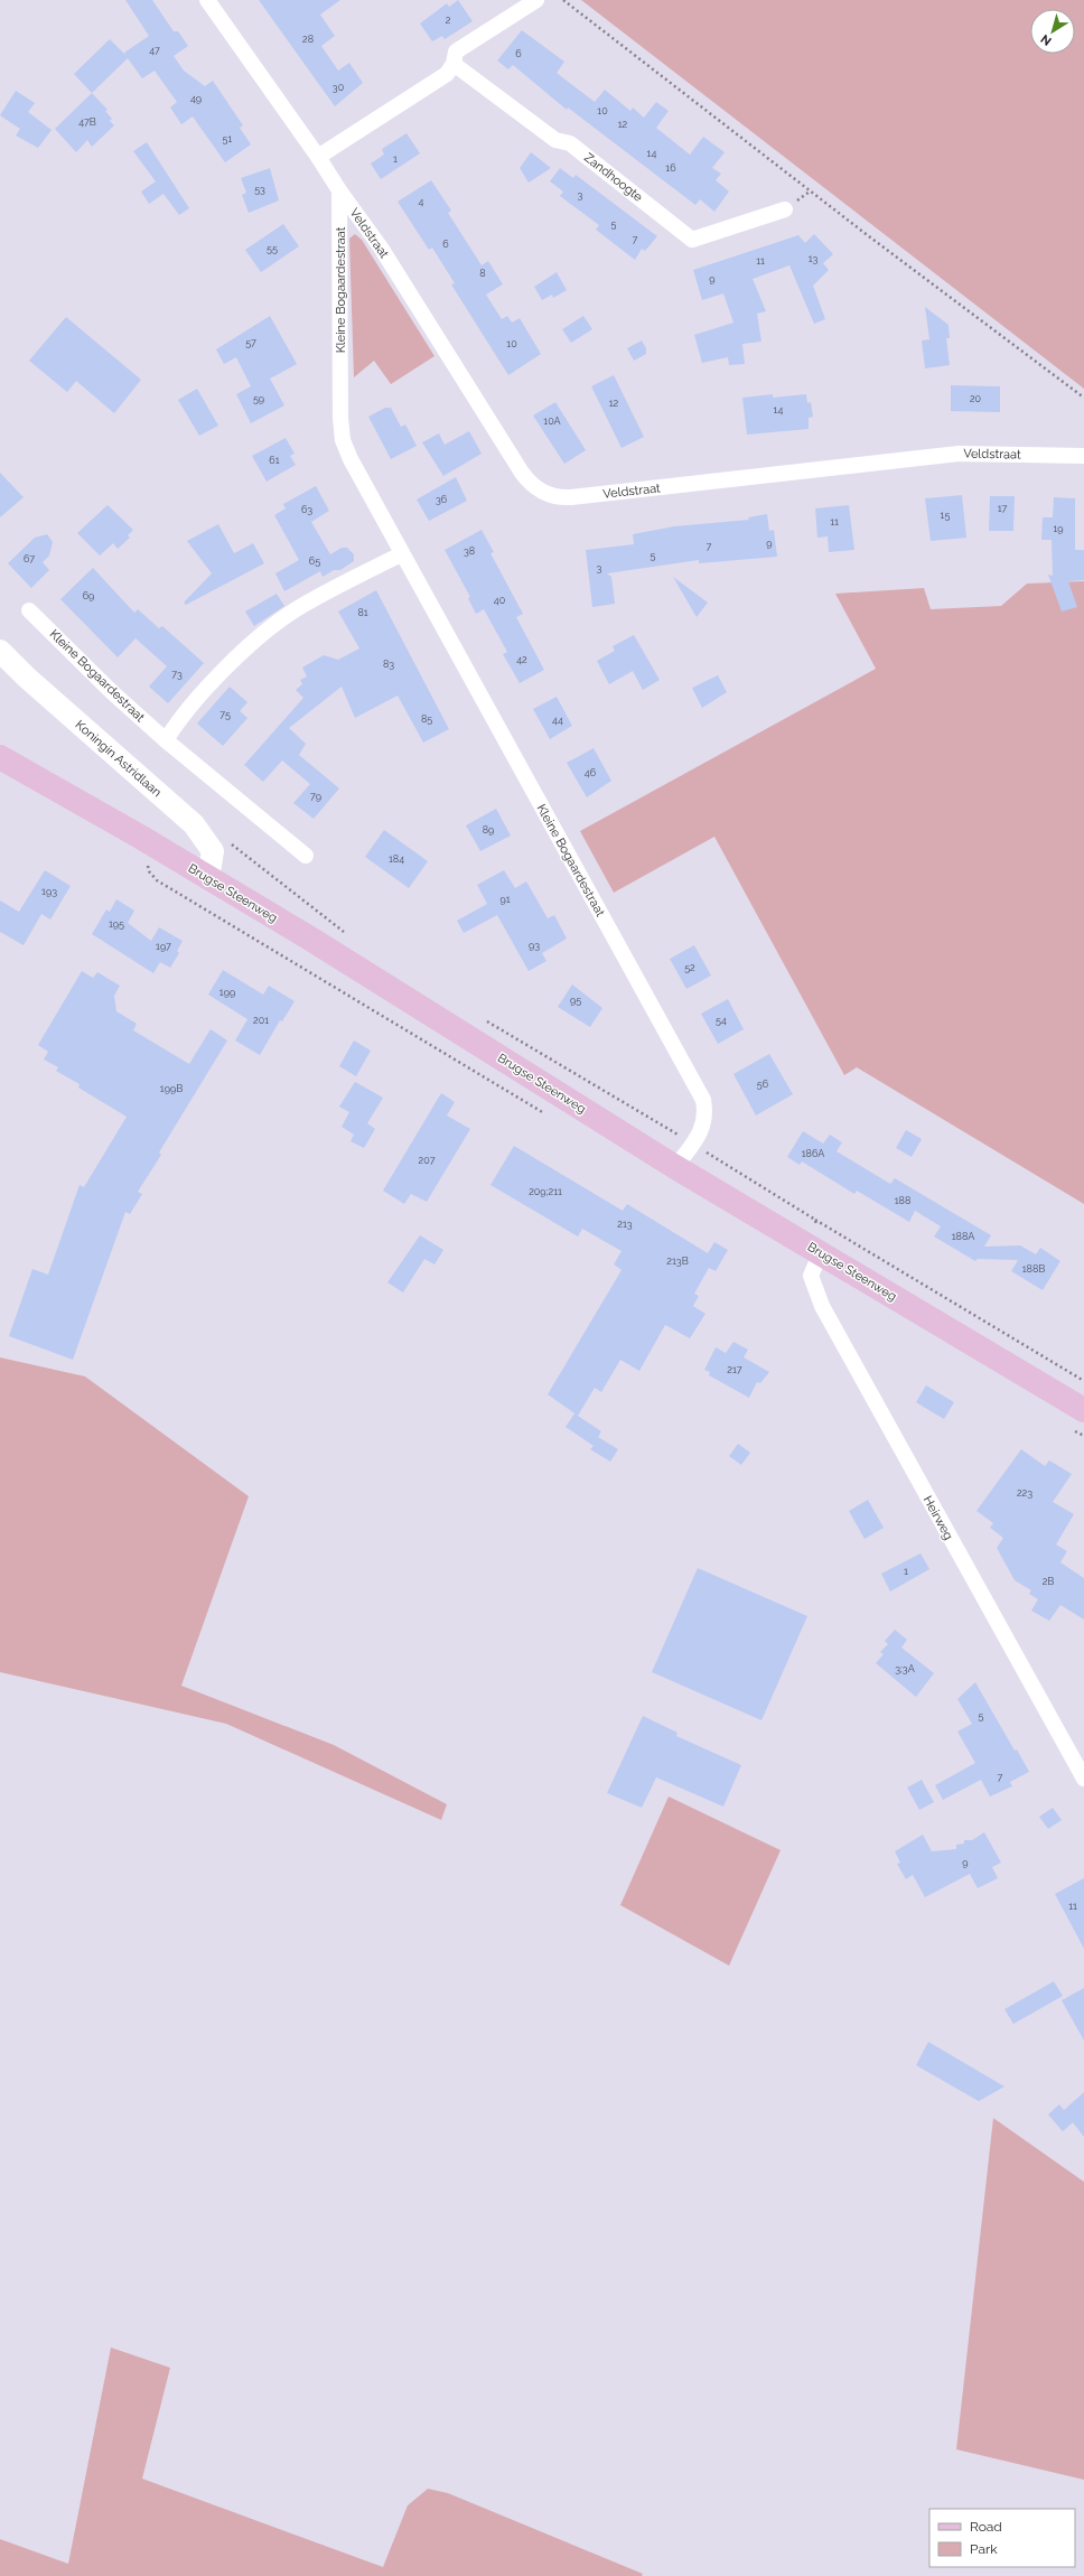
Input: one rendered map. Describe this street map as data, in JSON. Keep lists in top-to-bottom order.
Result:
{
  "streets": {
    "main road": ["Koningin Astridlaan", "Brugse Steenweg"],
    "street": [
      "Zandhoogte",
      "Veldstraat",
      "Kleine Bogaardestraat",
      "Heirweg"
    ]
  },
  "crossings": [
    ["Veldstraat", "Kleine Bogaardestraat"],
    ["Kleine Bogaardestraat", "Brugse Steenweg"],
    ["Koningin Astridlaan", "Brugse Steenweg"],
    ["Brugse Steenweg", "Heirweg"]
  ],
  "house_numbers": [
    "2",
    "28",
    "47",
    "6",
    "30",
    "49",
    "10",
    "47B",
    "12",
    "51",
    "14",
    "1",
    "16",
    "53",
    "3",
    "4",
    "5",
    "7",
    "6",
    "55",
    "13",
    "11",
    "8",
    "9",
    "57",
    "10",
    "59",
    "20",
    "12",
    "14",
    "10A",
    "61",
    "36",
    "17",
    "63",
    "15",
    "11",
    "19",
    "9",
    "7",
    "38",
    "5",
    "67",
    "65",
    "3",
    "69",
    "40",
    "81",
    "42",
    "83",
    "73",
    "75",
    "85",
    "44",
    "46",
    "79",
    "89",
    "184",
    "193",
    "91",
    "195",
    "93",
    "197",
    "52",
    "199",
    "95",
    "201",
    "54",
    "56",
    "199B",
    "186A",
    "207",
    "209;211",
    "188",
    "213",
    "188A",
    "213B",
    "188B",
    "217",
    "223",
    "1",
    "2B",
    "3;3A",
    "5",
    "7",
    "9",
    "11"
  ],
  "legend": ["Road", "Park"],
  "north": "bottom left"
}
